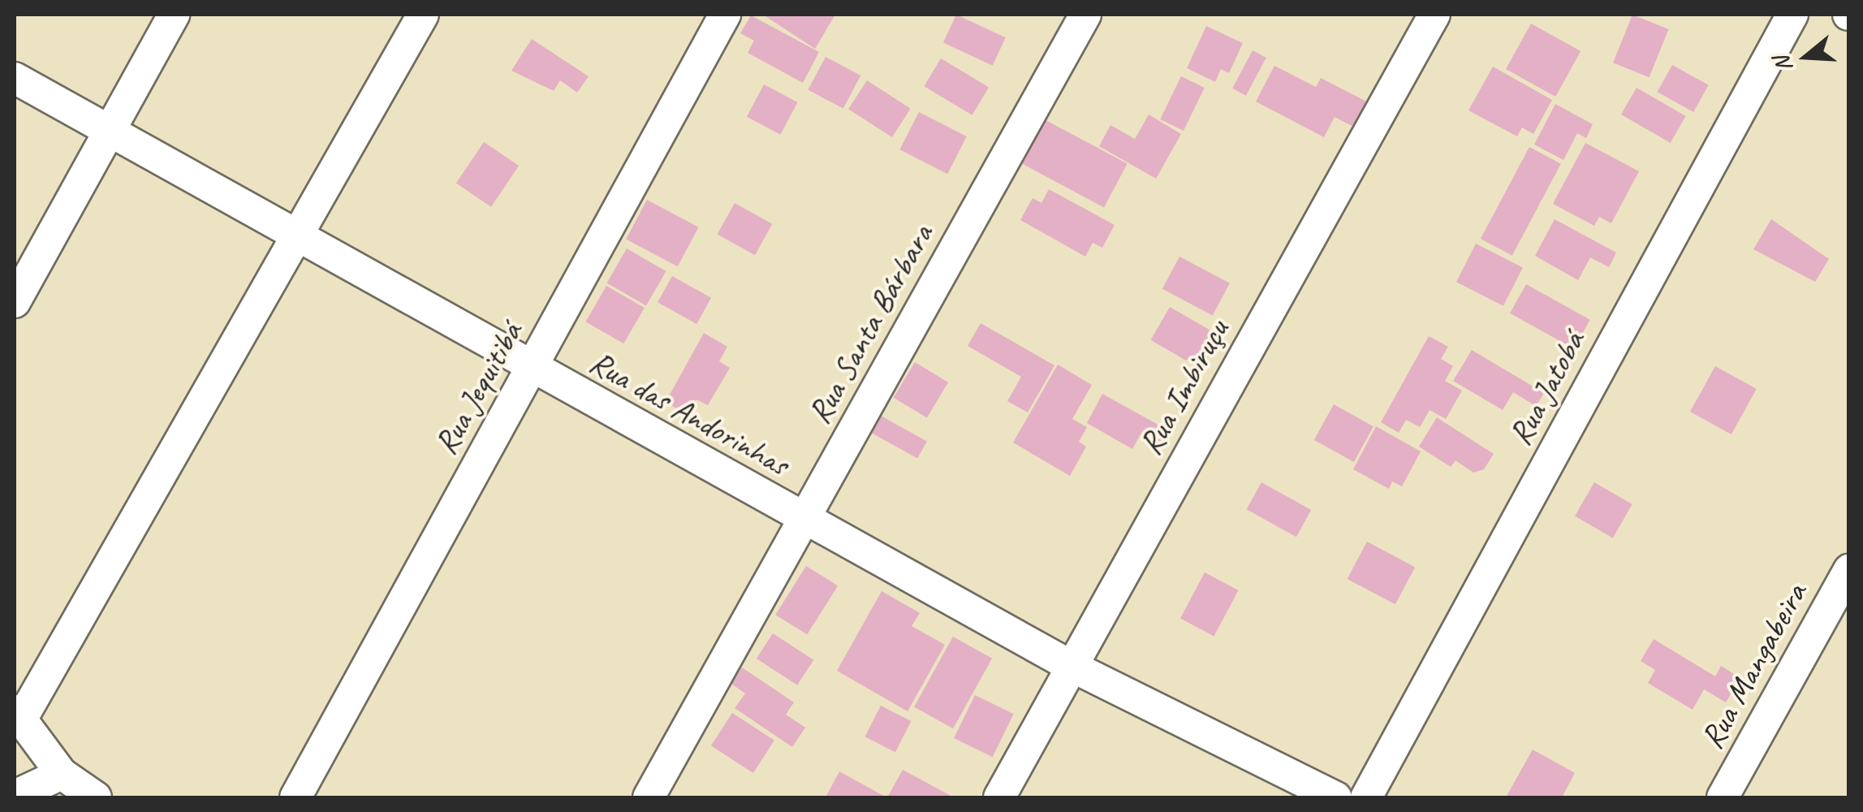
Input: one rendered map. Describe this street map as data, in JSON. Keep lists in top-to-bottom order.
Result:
{
  "streets": {
    "street": [
      "Rua Santa Bárbara",
      "Rua Imbiruçu",
      "Rua Jequitibá",
      "Rua Jatobá",
      "Rua das Andorinhas",
      "Rua Mangabeira"
    ]
  },
  "crossings": [
    ["Rua Santa Bárbara", "Rua das Andorinhas"],
    ["Rua Imbiruçu", "Rua das Andorinhas"],
    ["Rua Jequitibá", "Rua das Andorinhas"]
  ],
  "north": "left"
}
